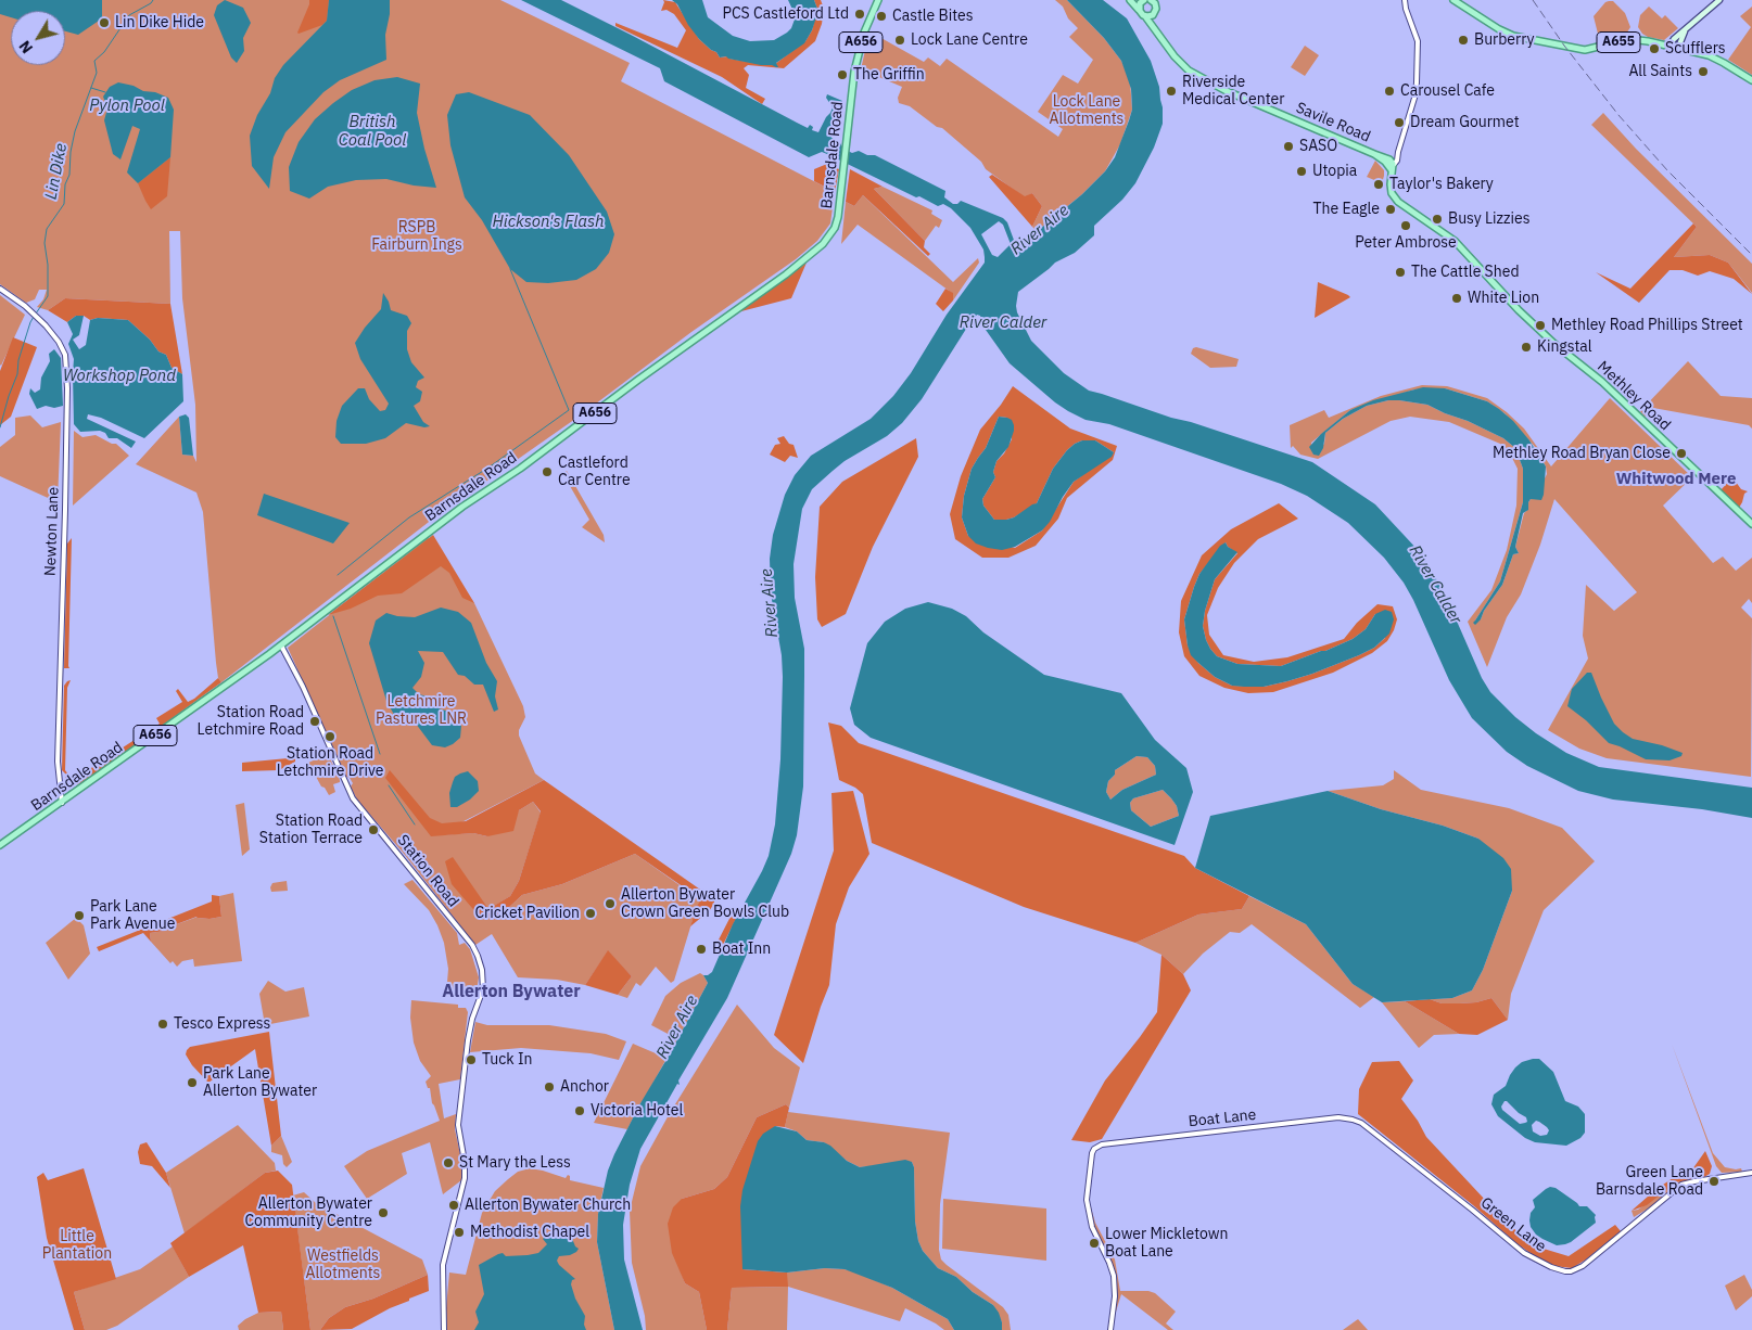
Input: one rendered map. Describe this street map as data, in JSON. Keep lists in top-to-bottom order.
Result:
{
  "streets": {
    "main road": [
      "A656",
      "A655",
      "Savile Road",
      "Barnsdale Road",
      "Methley Road"
    ],
    "street": [
      "Newton Lane",
      "Station Road",
      "Boat Lane",
      "Green Lane"
    ]
  },
  "crossings": [
    ["Savile Road", "Methley Road"],
    ["Barnsdale Road", "Newton Lane"],
    ["Barnsdale Road", "Station Road"],
    ["Boat Lane", "Green Lane"]
  ],
  "districts": ["Whitwood Mere", "Allerton Bywater"],
  "water": [
    "Pylon Pool",
    "British Coal Pool",
    "Lin Dike",
    "Hickson's Flash",
    "River Aire",
    "River Calder",
    "Workshop Pond"
  ],
  "parks": [
    "Lock Lane Allotments",
    "RSPB Fairburn Ings",
    "Letchmire Pastures LNR",
    "Little Plantation",
    "Westfields Allotments"
  ],
  "places": [
    "PCS Castleford Ltd",
    "Castle Bites",
    "Lin Dike Hide",
    "Lock Lane Centre",
    "Burberry",
    "Scufflers",
    "All Saints",
    "The Griffin",
    "Riverside Medical Center",
    "Carousel Cafe",
    "Dream Gourmet",
    "SASO",
    "Utopia",
    "Taylor's Bakery",
    "The Eagle",
    "Busy Lizzies",
    "Peter Ambrose",
    "The Cattle Shed",
    "White Lion",
    "Methley Road Phillips Street",
    "Kingstal",
    "Methley Road Bryan Close",
    "Castleford Car Centre",
    "Station Road Letchmire Road",
    "Station Road Letchmire Drive",
    "Station Road Station Terrace",
    "Allerton Bywater Crown Green Bowls Club",
    "Cricket Pavilion",
    "Park Lane Park Avenue",
    "Boat Inn",
    "Tesco Express",
    "Tuck In",
    "Park Lane Allerton Bywater",
    "Anchor",
    "Victoria Hotel",
    "St Mary the Less",
    "Green Lane Barnsdale Road",
    "Allerton Bywater Church",
    "Allerton Bywater Community Centre",
    "Methodist Chapel",
    "Lower Mickletown Boat Lane"
  ],
  "north": "bottom left"
}
